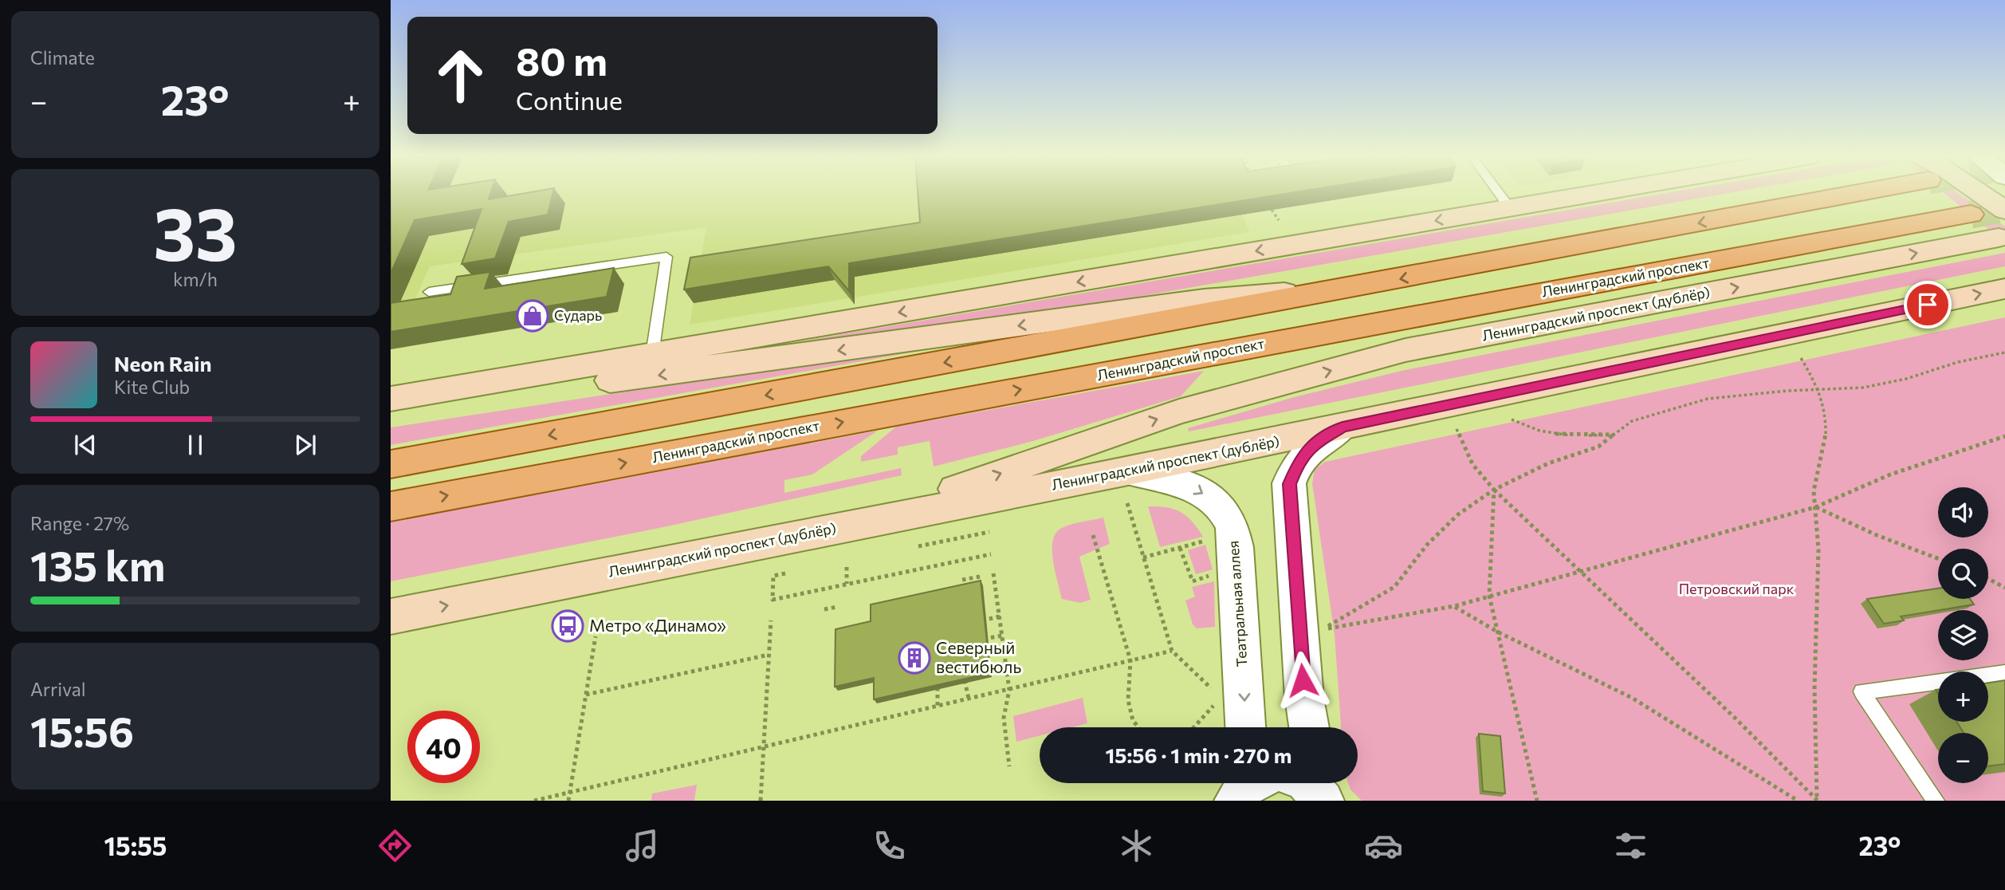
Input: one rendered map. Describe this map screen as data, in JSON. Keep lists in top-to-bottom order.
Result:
{
  "streets": {
    "main road": ["Ленинградский проспект", "Ленинградский проспект (дублёр)"],
    "street": ["Театральная аллея"]
  },
  "crossings": [
    ["Ленинградский проспект (дублёр)", "Театральная аллея"]
  ],
  "one_way": ["Театральная аллея"],
  "parks": ["Петровский парк"],
  "places": {
    "shop": ["Сударь"],
    "bus stop": ["Метро «Динамо»"],
    "building": ["Cеверный вестибюль"]
  },
  "page": {
    "tile": [
      "Climate",
      ["33", "km/h"],
      ["Range · 27%", "135 km"],
      ["Arrival", "15:56"]
    ],
    "turn": ["80 m", "Continue"],
    "heat": ["−", "23°", "+"],
    "song": ["Neon Rain", "Kite Club"],
    "map_buttons": ["+", "−"],
    "limit": "40",
    "trip": "15:56 · 1 min · 270 m",
    "tabs": ["15:55", "23°"]
  }
}
